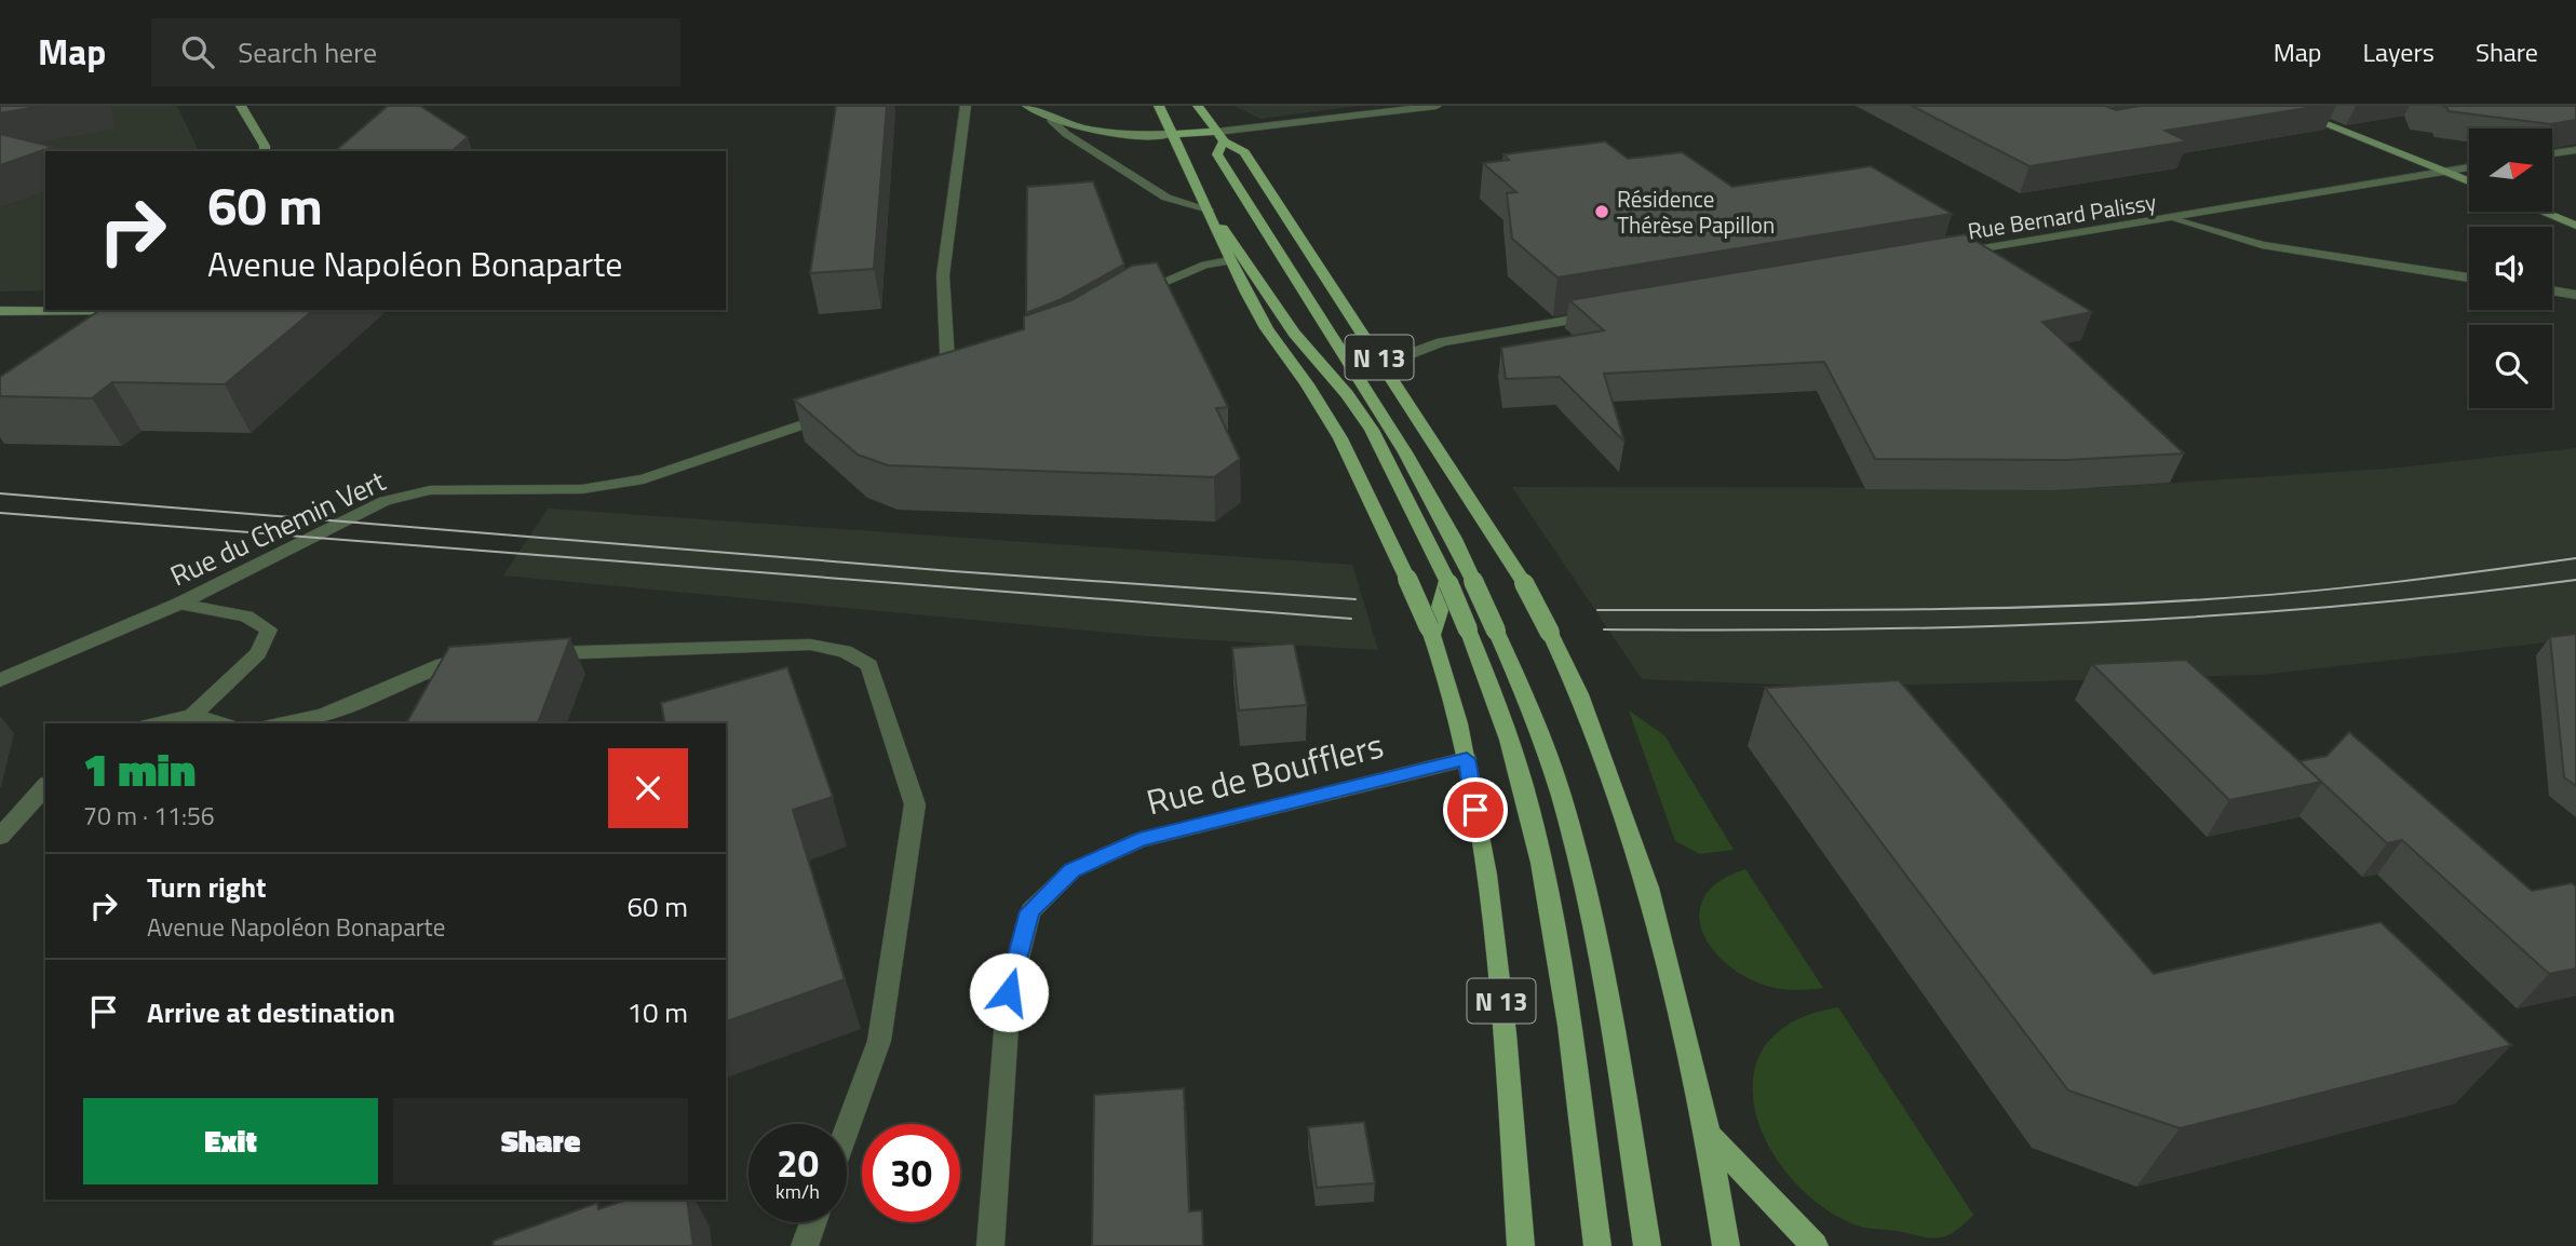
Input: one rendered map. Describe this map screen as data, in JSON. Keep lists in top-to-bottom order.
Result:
{
  "streets": {
    "main road": ["N 13"],
    "street": ["Rue Bernard Palissy", "Rue du Chemin Vert", "Rue de Boufflers"]
  },
  "crossings": [
    ["N 13", "Rue de Boufflers"]
  ],
  "places": ["Résidence Thérèse Papillon"],
  "north": "right",
  "page": {
    "header": "Map",
    "search": "Search here",
    "nav": ["Map", "Layers", "Share"],
    "turn": ["60 m", "Avenue Napoléon Bonaparte"],
    "heading": ["1 min", "70 m · 11:56"],
    "list": [
      {
        "name": "Turn right",
        "note": "Avenue Napoléon Bonaparte",
        "value": "60 m"
      },
      {
        "name": "Arrive at destination",
        "value": "10 m"
      }
    ],
    "buttons": ["Exit", "Share"],
    "speed": "20 km/h",
    "limit": "30"
  }
}
